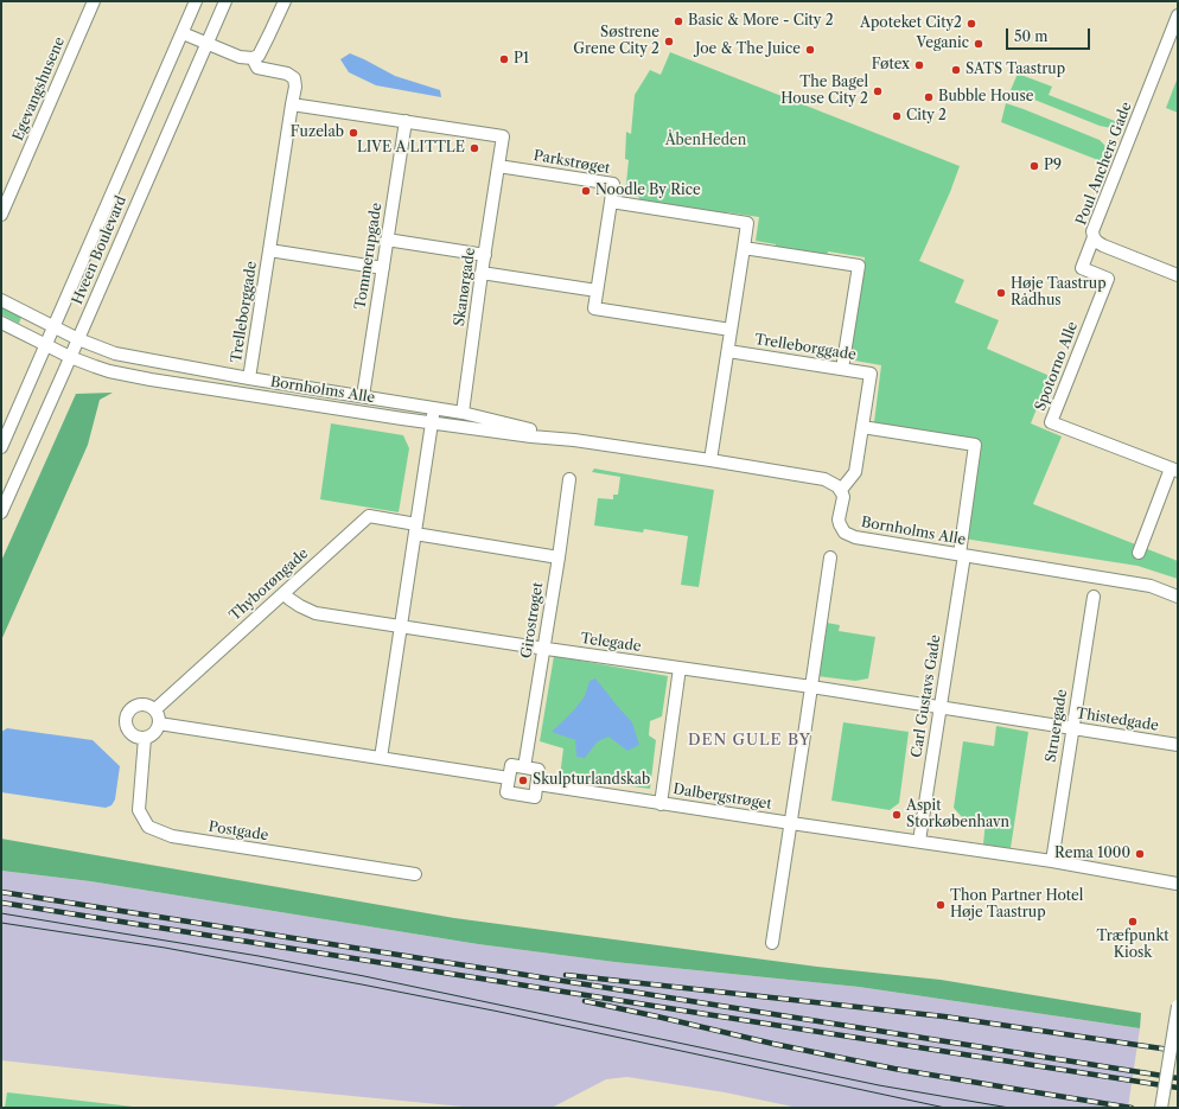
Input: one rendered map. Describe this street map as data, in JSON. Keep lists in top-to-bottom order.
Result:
{
  "streets": {
    "street": [
      "Egevangshusene",
      "Parkstrøget",
      "Poul Anchers Gade",
      "Hveen Boulevard",
      "Tommerupgade",
      "Skanørgade",
      "Trelleborggade",
      "Spotorno Alle",
      "Bornholms Alle",
      "Thyborøngade",
      "Girostrøget",
      "Telegade",
      "Carl Gustavs Gade",
      "Thistedgade",
      "Struergade",
      "Dalbergstrøget",
      "Postgade"
    ]
  },
  "crossings": [
    ["Parkstrøget", "Skanørgade"],
    ["Poul Anchers Gade", "Spotorno Alle"],
    ["Hveen Boulevard", "Bornholms Alle"],
    ["Tommerupgade", "Trelleborggade"],
    ["Tommerupgade", "Bornholms Alle"],
    ["Skanørgade", "Bornholms Alle"],
    ["Trelleborggade", "Bornholms Alle"],
    ["Bornholms Alle", "Carl Gustavs Gade"],
    ["Thyborøngade", "Telegade"],
    ["Thyborøngade", "Postgade"],
    ["Girostrøget", "Telegade"],
    ["Telegade", "Carl Gustavs Gade"],
    ["Telegade", "Thistedgade"],
    ["Carl Gustavs Gade", "Thistedgade"],
    ["Carl Gustavs Gade", "Dalbergstrøget"],
    ["Thistedgade", "Struergade"],
    ["Struergade", "Dalbergstrøget"]
  ],
  "districts": ["DEN GULE BY"],
  "parks": ["ÅbenHeden"],
  "places": [
    "Basic & More - City 2",
    "Apoteket City2",
    "Søstrene Grene City 2",
    "Veganic",
    "Joe & The Juice",
    "P1",
    "Føtex",
    "SATS Taastrup",
    "The Bagel House City 2",
    "Bubble House",
    "City 2",
    "Fuzelab",
    "LIVE A LITTLE",
    "P9",
    "Noodle By Rice",
    "Høje Taastrup Rådhus",
    "Skulpturlandskab",
    "Aspit Storkøbenhavn",
    "Rema 1000",
    "Thon Partner Hotel Høje Taastrup",
    "Træfpunkt Kiosk"
  ],
  "scale_bar": "50 m"
}
